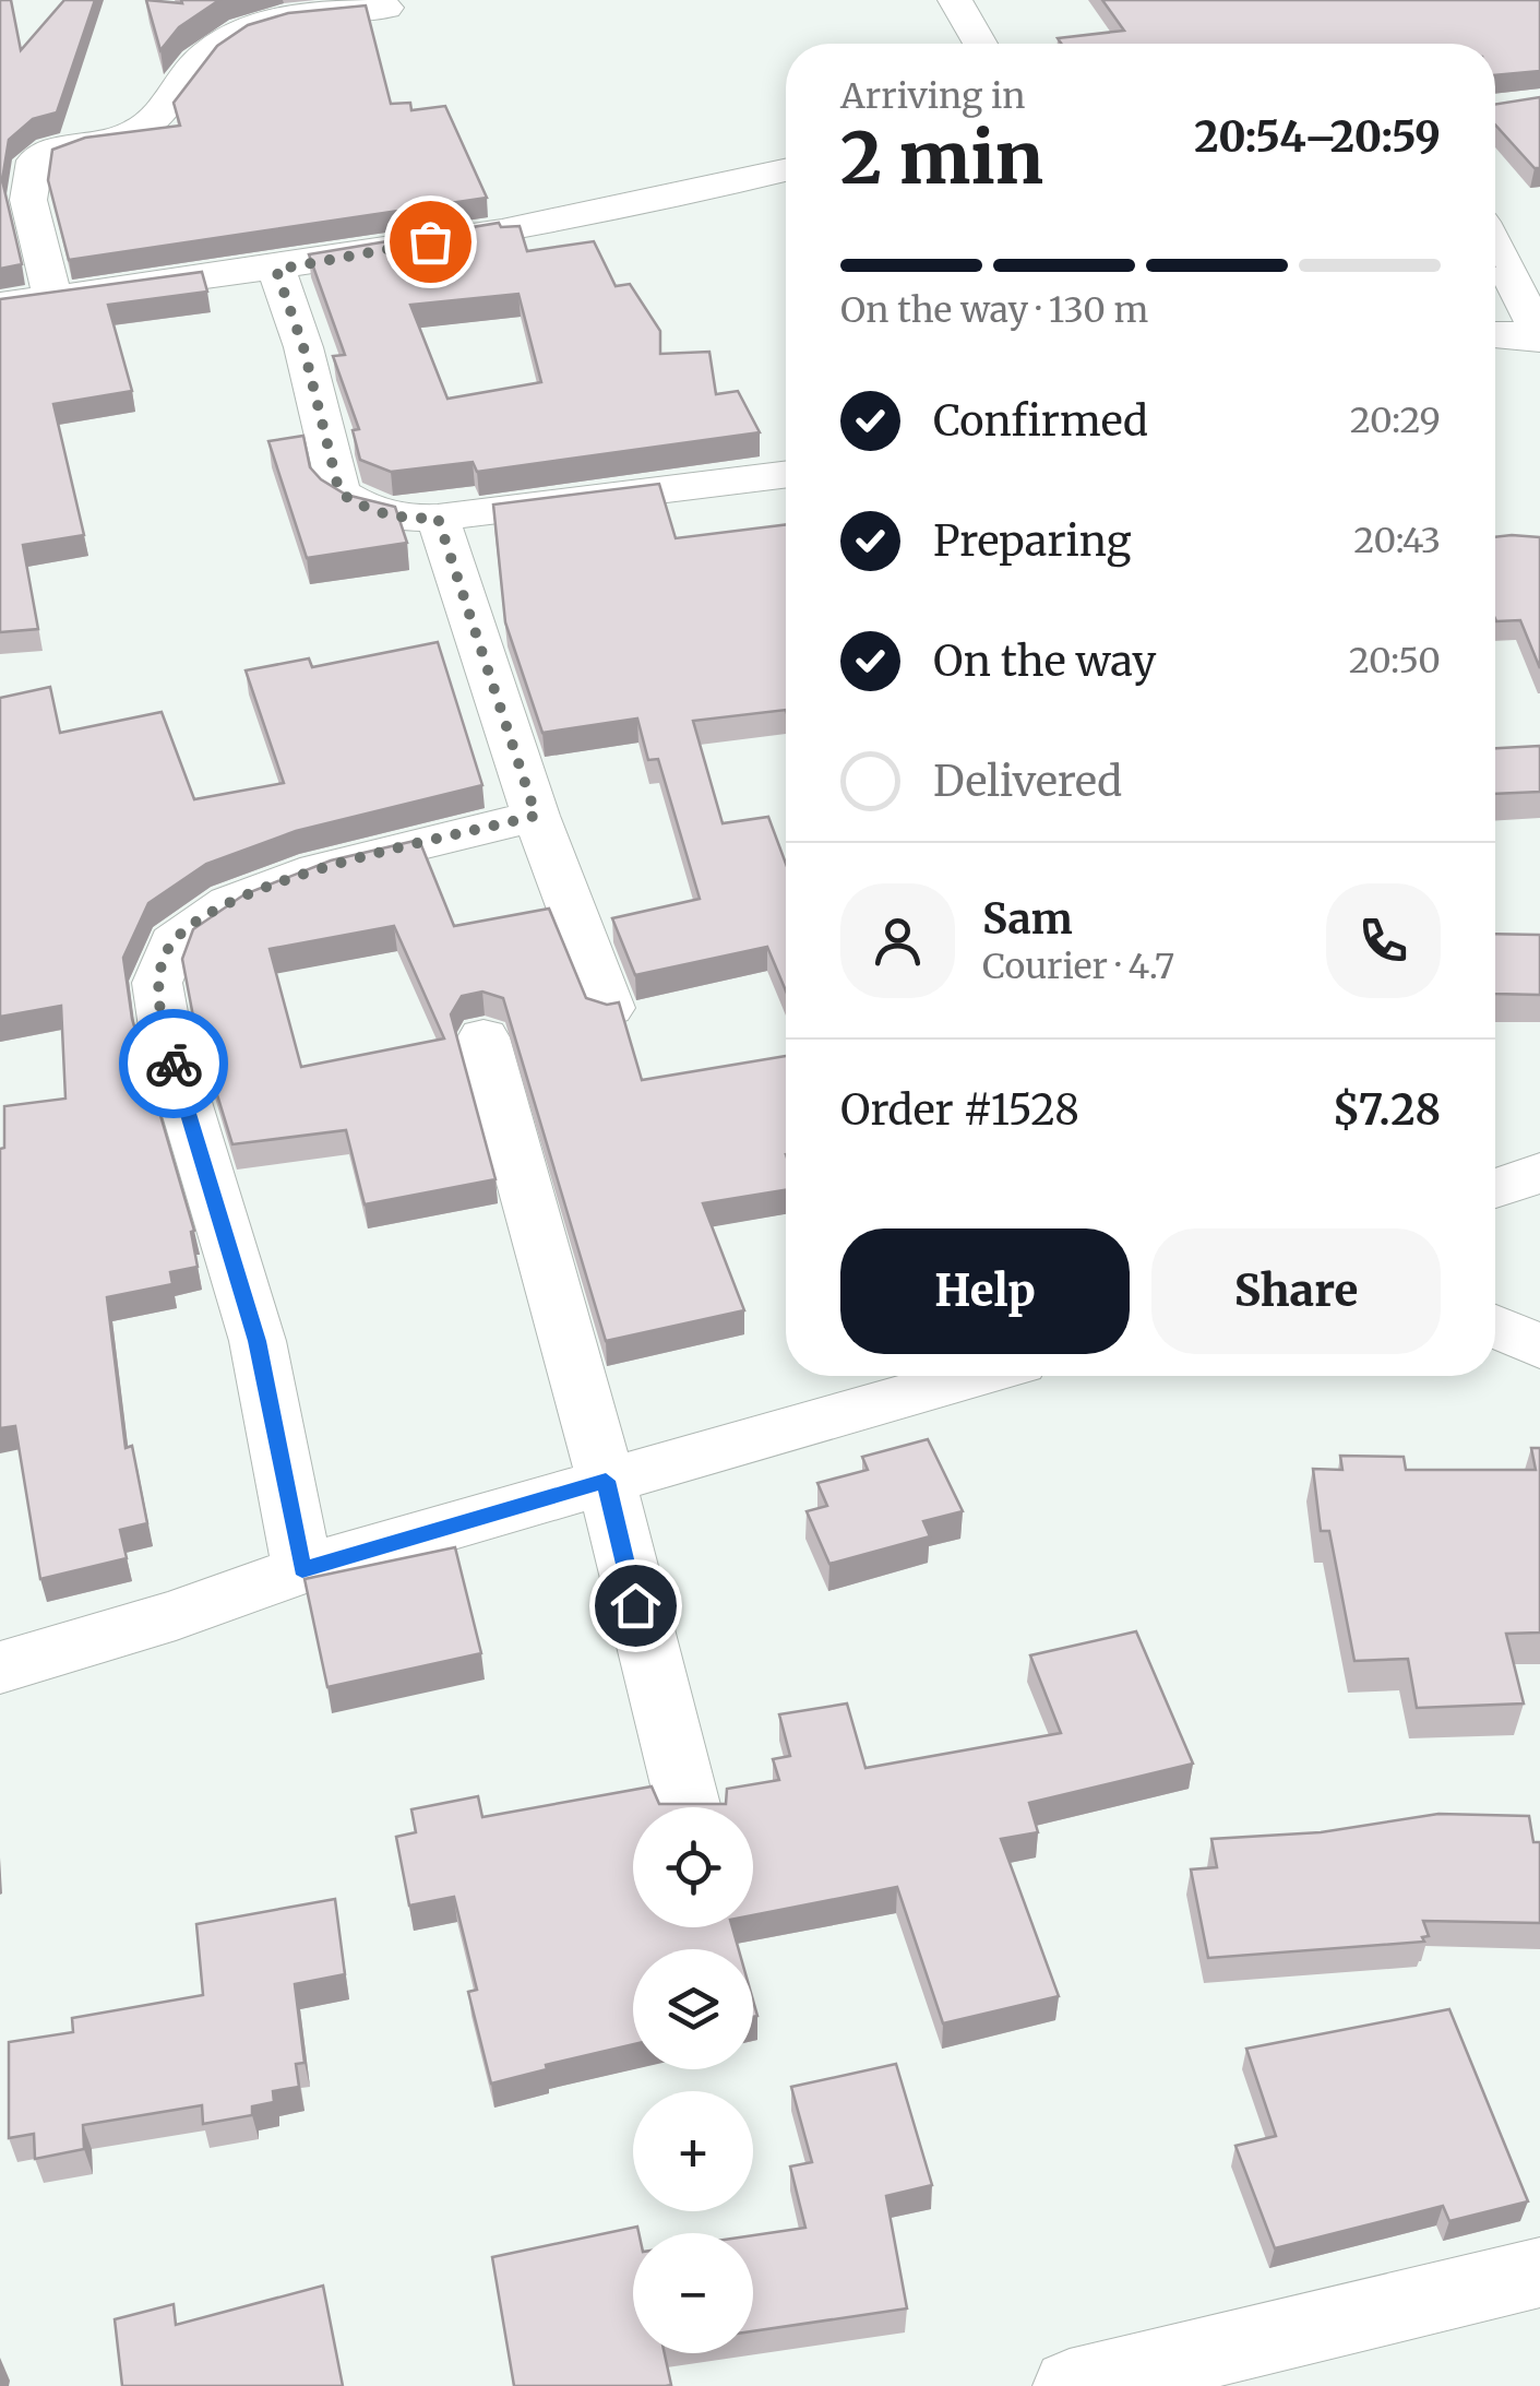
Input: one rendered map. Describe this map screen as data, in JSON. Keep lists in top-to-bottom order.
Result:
{
  "page": {
    "heading": ["2 min", "Arriving in", "20:54–20:59"],
    "panel": [
      "Sam",
      "Courier · 4.7",
      "Order #1528",
      "$7.28"
    ],
    "bar": "On the way · 130 m",
    "list": [
      ["Confirmed", "20:29"],
      ["Preparing", "20:43"],
      ["On the way", "20:50"],
      "Delivered"
    ],
    "buttons": ["Help", "Share"],
    "map_buttons": ["+", "−"]
  }
}
